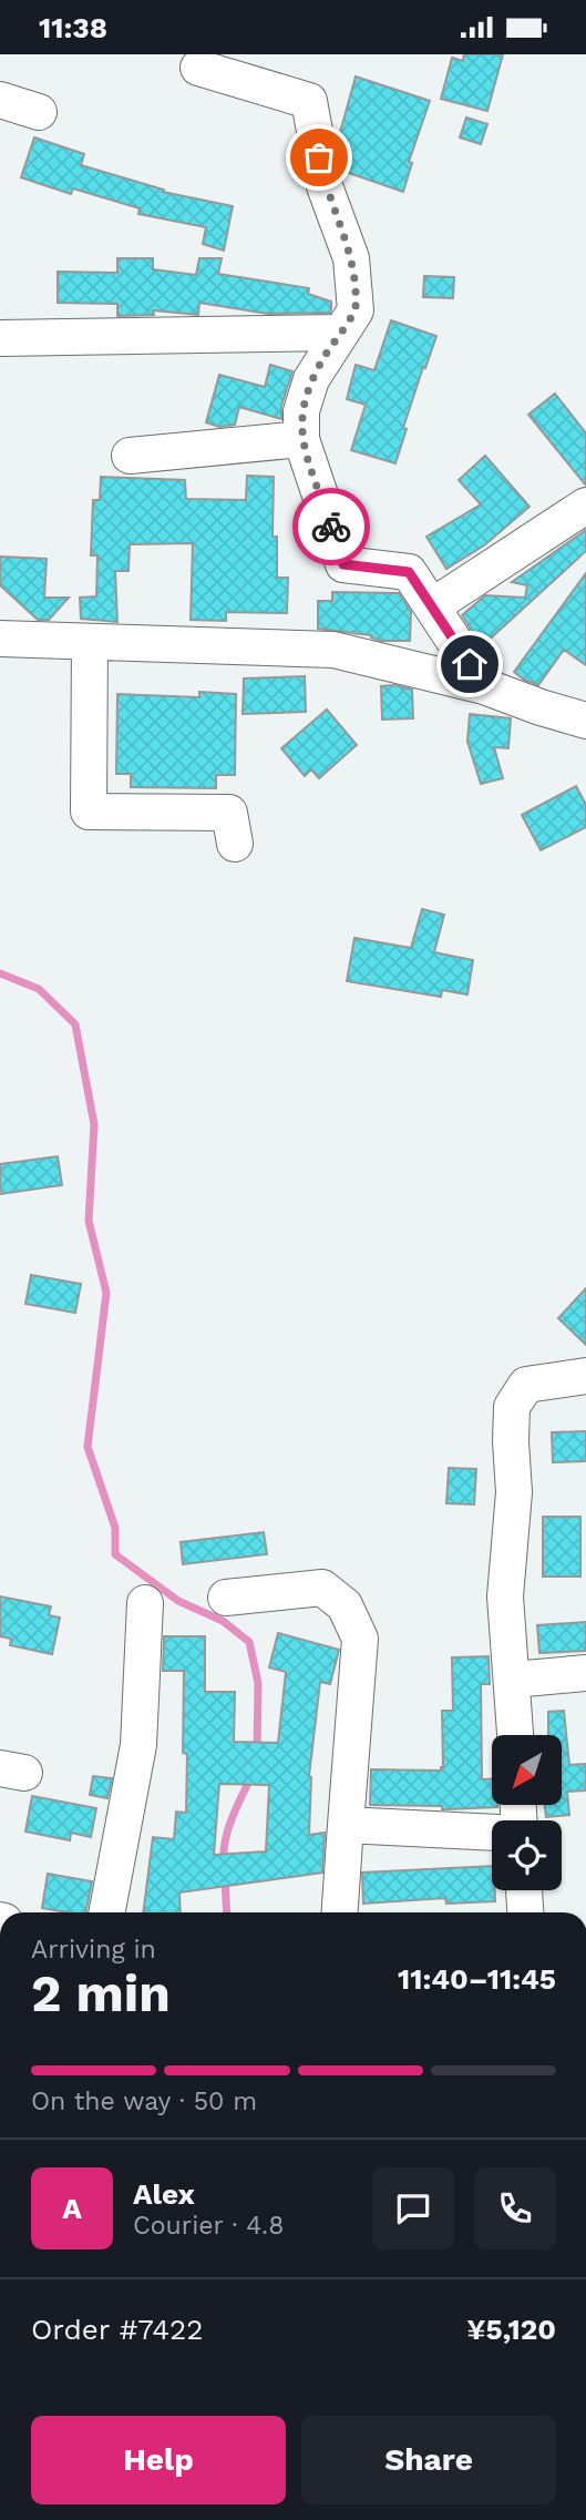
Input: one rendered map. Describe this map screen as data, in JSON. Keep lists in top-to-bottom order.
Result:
{
  "north": "bottom left",
  "page": {
    "status": "11:38",
    "heading": ["2 min", "Arriving in", "11:40–11:45"],
    "panel": [
      "Alex",
      "Courier · 4.8",
      "Order #7422",
      "¥5,120"
    ],
    "bar": "On the way · 50 m",
    "round": "A",
    "buttons": ["Help", "Share"]
  }
}
